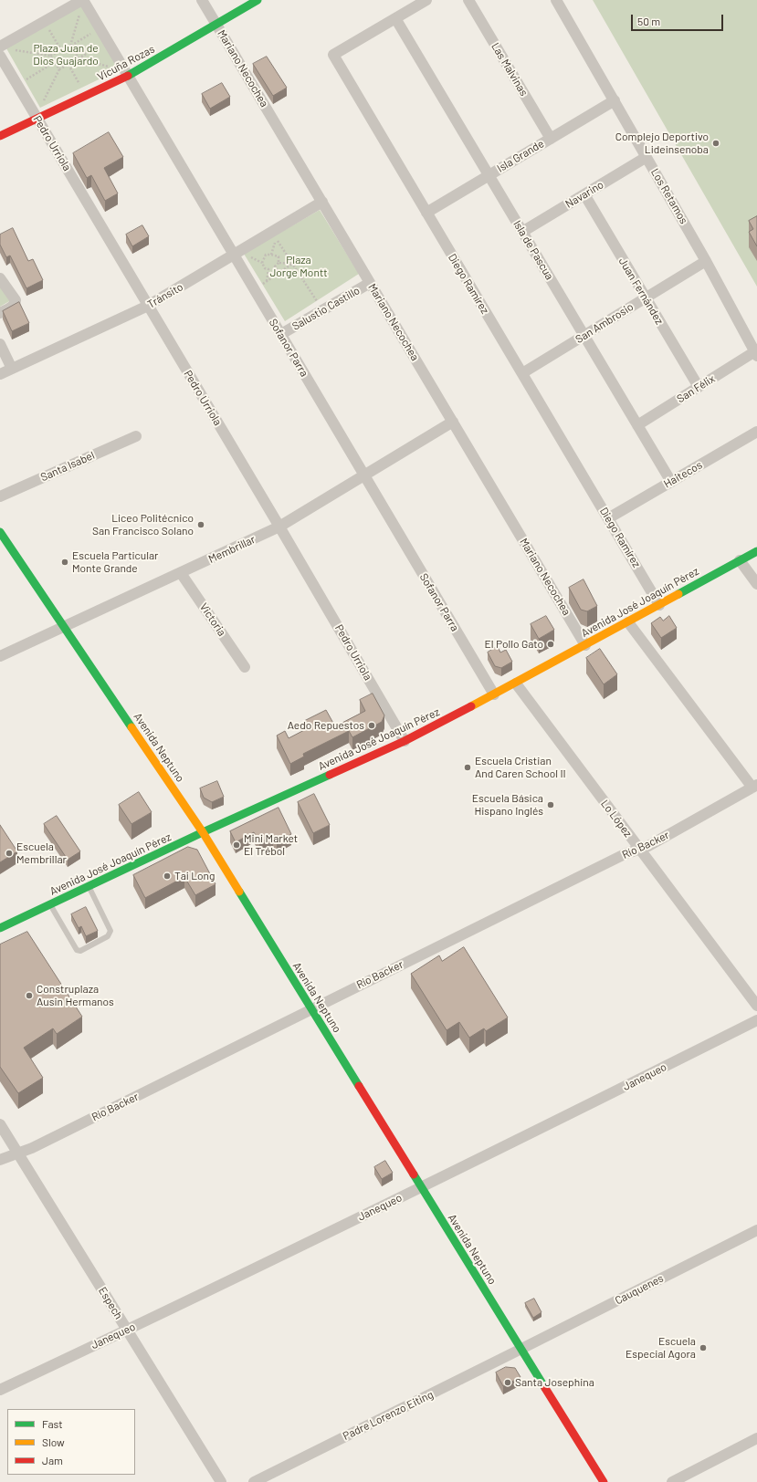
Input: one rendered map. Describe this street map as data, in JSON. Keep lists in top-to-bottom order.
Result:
{
  "streets": {
    "main road": ["Vicuña Rozas", "Avenida José Joaquín Pérez", "Avenida Neptuno"],
    "street": [
      "Mariano Necochea",
      "Las Malvinas",
      "Pedro Urriola",
      "Isla Grande",
      "Navarino",
      "Los Retamos",
      "Isla de Pascua",
      "Diego Ramírez",
      "Juan Fernández",
      "Tránsito",
      "Salustio Castillo",
      "San Ambrosio",
      "Sofanor Parra",
      "San Félix",
      "Santa Isabel",
      "Haitecos",
      "Membrillar",
      "Victoria",
      "Lo López",
      "Río Backer",
      "Janequeo",
      "Cauquenes",
      "Espech",
      "Padre Lorenzo Eiting"
    ]
  },
  "crossings": [
    ["Vicuña Rozas", "Mariano Necochea"],
    ["Vicuña Rozas", "Pedro Urriola"],
    ["Vicuña Rozas", "Sofanor Parra"],
    ["Mariano Necochea", "Tránsito"],
    ["Mariano Necochea", "Salustio Castillo"],
    ["Mariano Necochea", "Membrillar"],
    ["Mariano Necochea", "Avenida José Joaquín Pérez"],
    ["Las Malvinas", "Isla Grande"],
    ["Pedro Urriola", "Tránsito"],
    ["Pedro Urriola", "Membrillar"],
    ["Pedro Urriola", "Avenida José Joaquín Pérez"],
    ["Isla Grande", "Los Retamos"],
    ["Isla Grande", "Isla de Pascua"],
    ["Isla Grande", "Diego Ramírez"],
    ["Navarino", "Los Retamos"],
    ["Navarino", "Isla de Pascua"],
    ["Navarino", "Juan Fernández"],
    ["Los Retamos", "San Ambrosio"],
    ["Los Retamos", "San Félix"],
    ["Isla de Pascua", "Diego Ramírez"],
    ["Isla de Pascua", "San Ambrosio"],
    ["Isla de Pascua", "San Félix"],
    ["Isla de Pascua", "Haitecos"],
    ["Diego Ramírez", "San Ambrosio"],
    ["Diego Ramírez", "Haitecos"],
    ["Diego Ramírez", "Avenida José Joaquín Pérez"],
    ["Juan Fernández", "San Ambrosio"],
    ["Juan Fernández", "San Félix"],
    ["Tránsito", "Sofanor Parra"],
    ["Salustio Castillo", "Sofanor Parra"],
    ["Sofanor Parra", "Membrillar"],
    ["Sofanor Parra", "Avenida José Joaquín Pérez"],
    ["Membrillar", "Victoria"],
    ["Membrillar", "Avenida Neptuno"],
    ["Avenida José Joaquín Pérez", "Avenida Neptuno"],
    ["Avenida José Joaquín Pérez", "Lo López"],
    ["Avenida Neptuno", "Río Backer"],
    ["Avenida Neptuno", "Janequeo"],
    ["Avenida Neptuno", "Cauquenes"],
    ["Avenida Neptuno", "Padre Lorenzo Eiting"],
    ["Lo López", "Río Backer"],
    ["Río Backer", "Espech"],
    ["Janequeo", "Espech"],
    ["Cauquenes", "Padre Lorenzo Eiting"]
  ],
  "parks": ["Plaza Juan de Dios Guajardo", "Plaza Jorge Montt"],
  "places": [
    "Complejo Deportivo Lideinsenoba",
    "Liceo Politécnico San Francisco Solano",
    "Escuela Particular Monte Grande",
    "El Pollo Gato",
    "Aedo Repuestos",
    "Escuela Cristian And Caren School II",
    "Escuela Básica Hispano Inglés",
    "Mini Market El Trébol",
    "Escuela Membrillar",
    "Tai Long",
    "Construplaza Ausin Hermanos",
    "Escuela Especial Agora",
    "Santa Josephina"
  ],
  "legend": ["Fast", "Slow", "Jam"],
  "scale_bar": "50 m"
}
